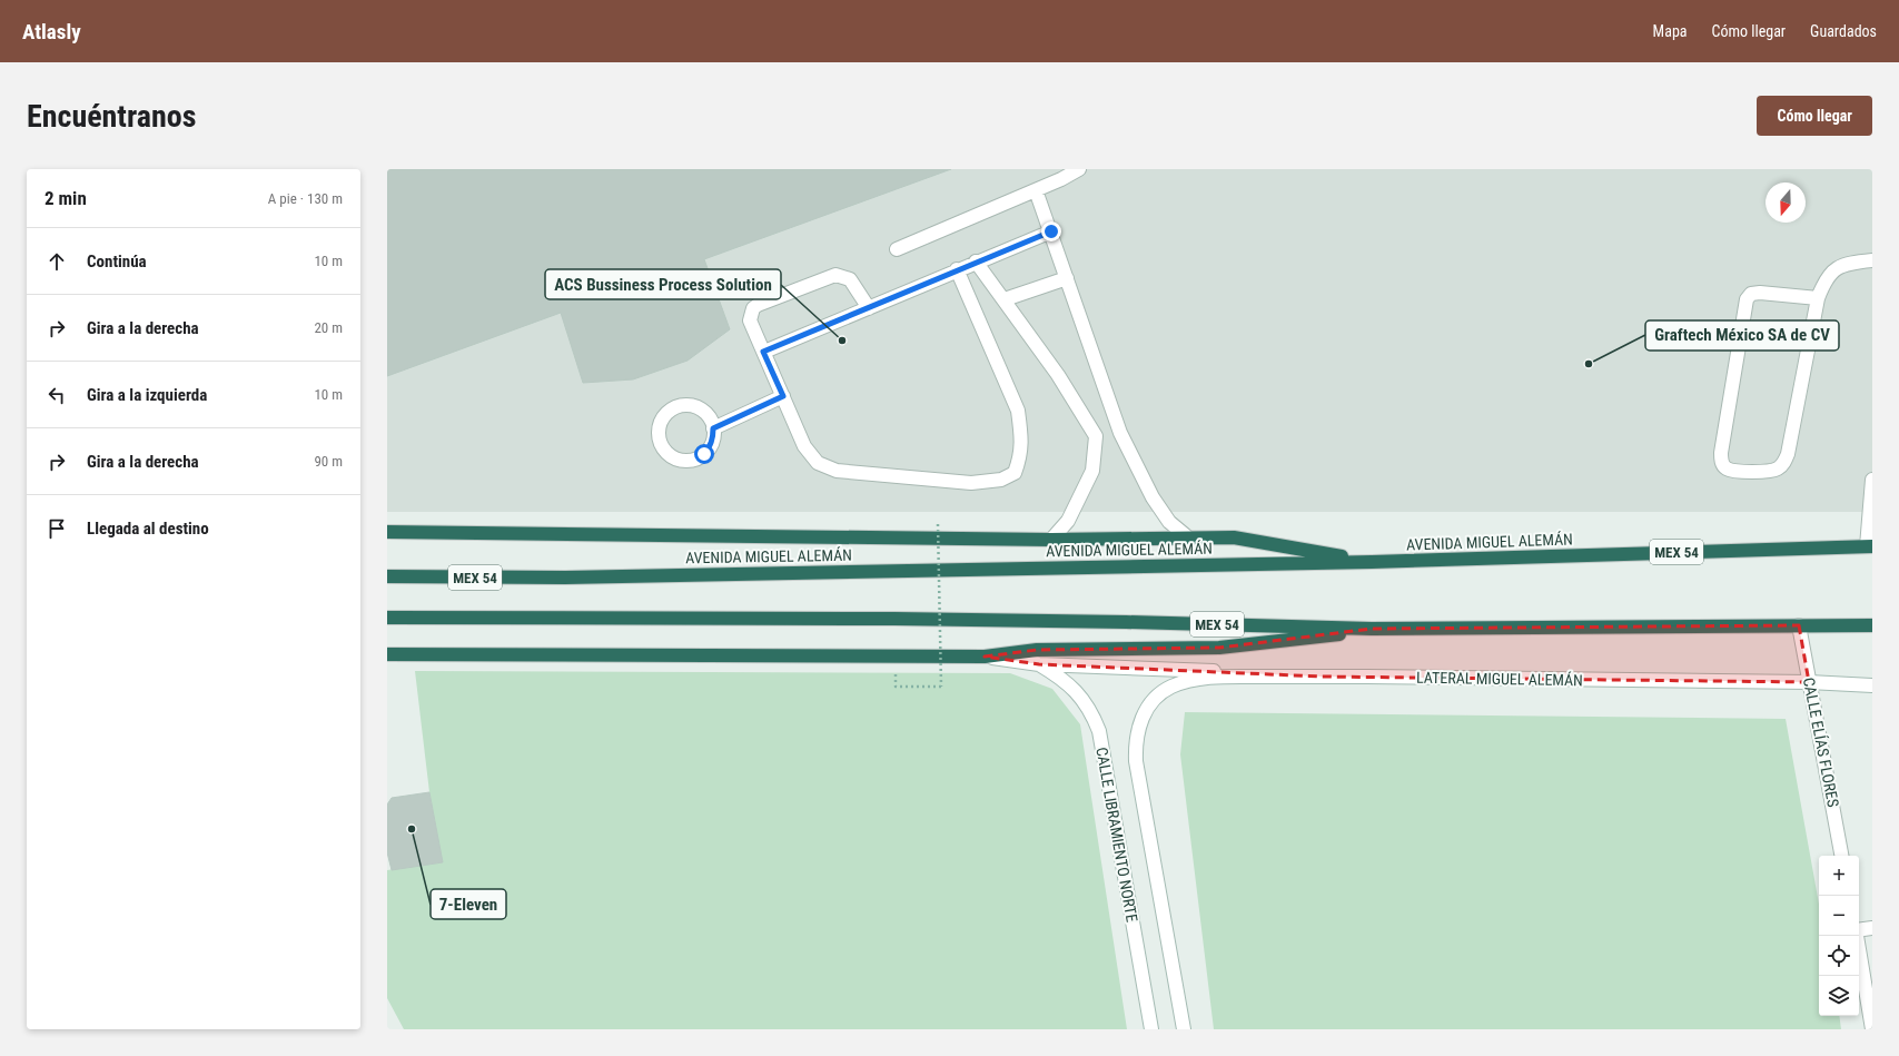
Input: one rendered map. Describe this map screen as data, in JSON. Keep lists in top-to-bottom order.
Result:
{
  "streets": {
    "highway": ["AVENIDA MIGUEL ALEMÁN", "MEX 54"],
    "street": ["LATERAL MIGUEL ALEMÁN", "CALLE ELÍAS FLORES", "CALLE LIBRAMIENTO NORTE"]
  },
  "crossings": [
    ["MEX 54", "CALLE ELÍAS FLORES"],
    ["LATERAL MIGUEL ALEMÁN", "CALLE ELÍAS FLORES"],
    ["LATERAL MIGUEL ALEMÁN", "CALLE LIBRAMIENTO NORTE"]
  ],
  "places": ["ACS Bussiness Process Solution", "Graftech México SA de CV", "7-Eleven"],
  "north": "bottom",
  "page": {
    "header": "Atlasly",
    "nav": ["Mapa", "Cómo llegar", "Guardados"],
    "buttons": "Cómo llegar",
    "title": "Encuéntranos",
    "heading": ["2 min", "A pie · 130 m"],
    "list": [
      ["Continúa", "10 m"],
      ["Gira a la derecha", "20 m"],
      ["Gira a la izquierda", "10 m"],
      ["Gira a la derecha", "90 m"],
      "Llegada al destino"
    ],
    "map_buttons": ["+", "−"]
  }
}
